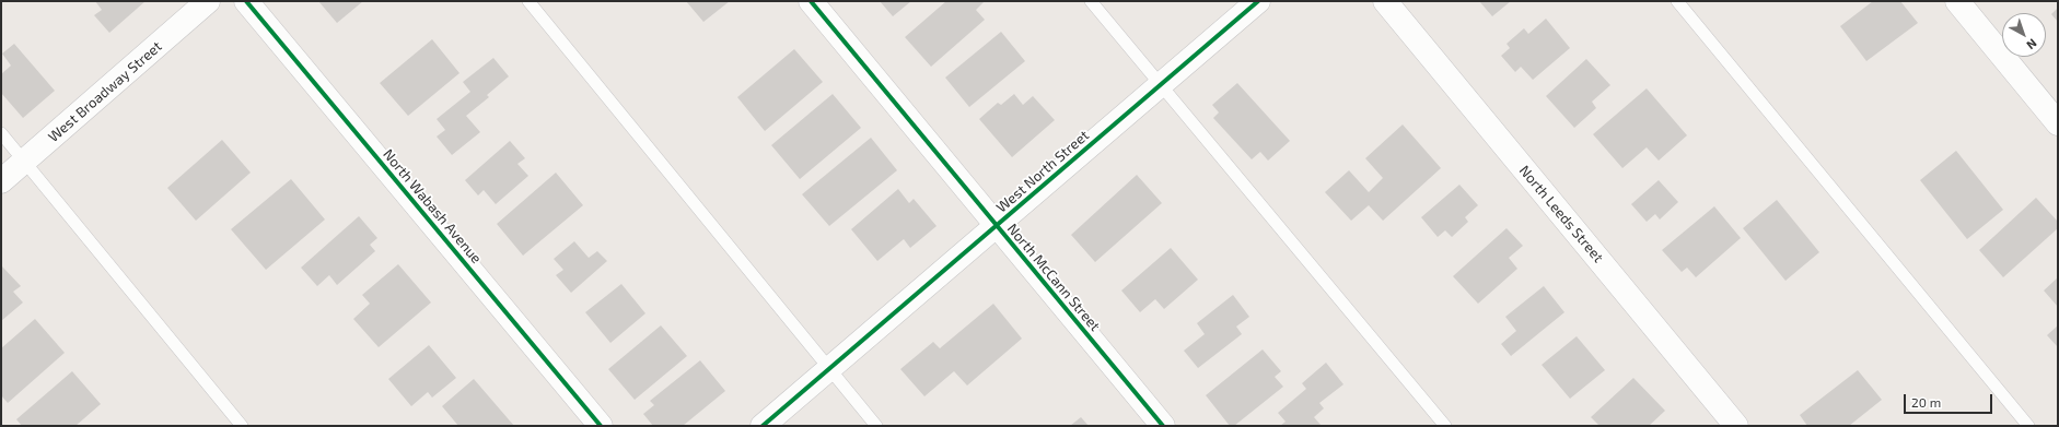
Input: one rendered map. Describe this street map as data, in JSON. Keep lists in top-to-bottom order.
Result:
{
  "streets": {
    "street": [
      "West Broadway Street",
      "West North Street",
      "North Wabash Avenue",
      "North Leeds Street",
      "North McCann Street"
    ]
  },
  "crossings": [
    ["West North Street", "North McCann Street"]
  ],
  "scale_bar": "20 m",
  "north": "bottom right"
}
